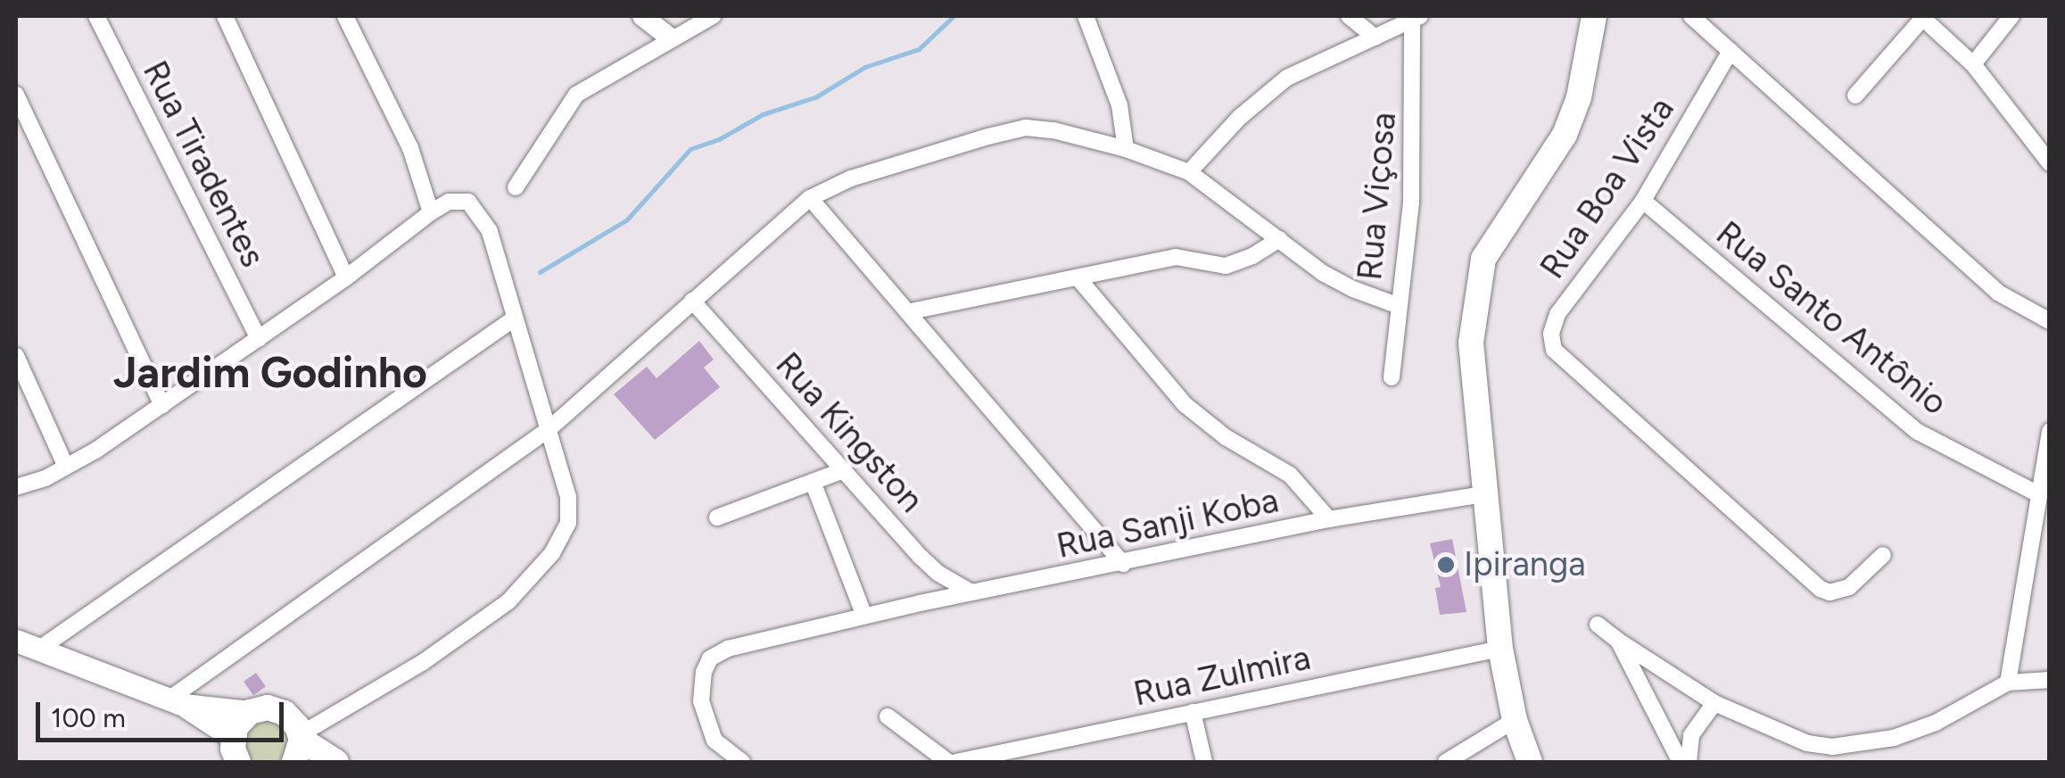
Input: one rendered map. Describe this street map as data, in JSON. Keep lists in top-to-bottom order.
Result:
{
  "streets": {
    "street": [
      "Rua Tiradentes",
      "Rua Boa Vista",
      "Rua Viçosa",
      "Rua Santo Antônio",
      "Rua Kingston",
      "Rua Sanji Koba",
      "Rua Zulmira"
    ]
  },
  "crossings": [
    ["Rua Boa Vista", "Rua Santo Antônio"],
    ["Rua Kingston", "Rua Sanji Koba"]
  ],
  "districts": ["Jardim Godinho"],
  "places": ["Ipiranga"],
  "scale_bar": "100 m"
}
